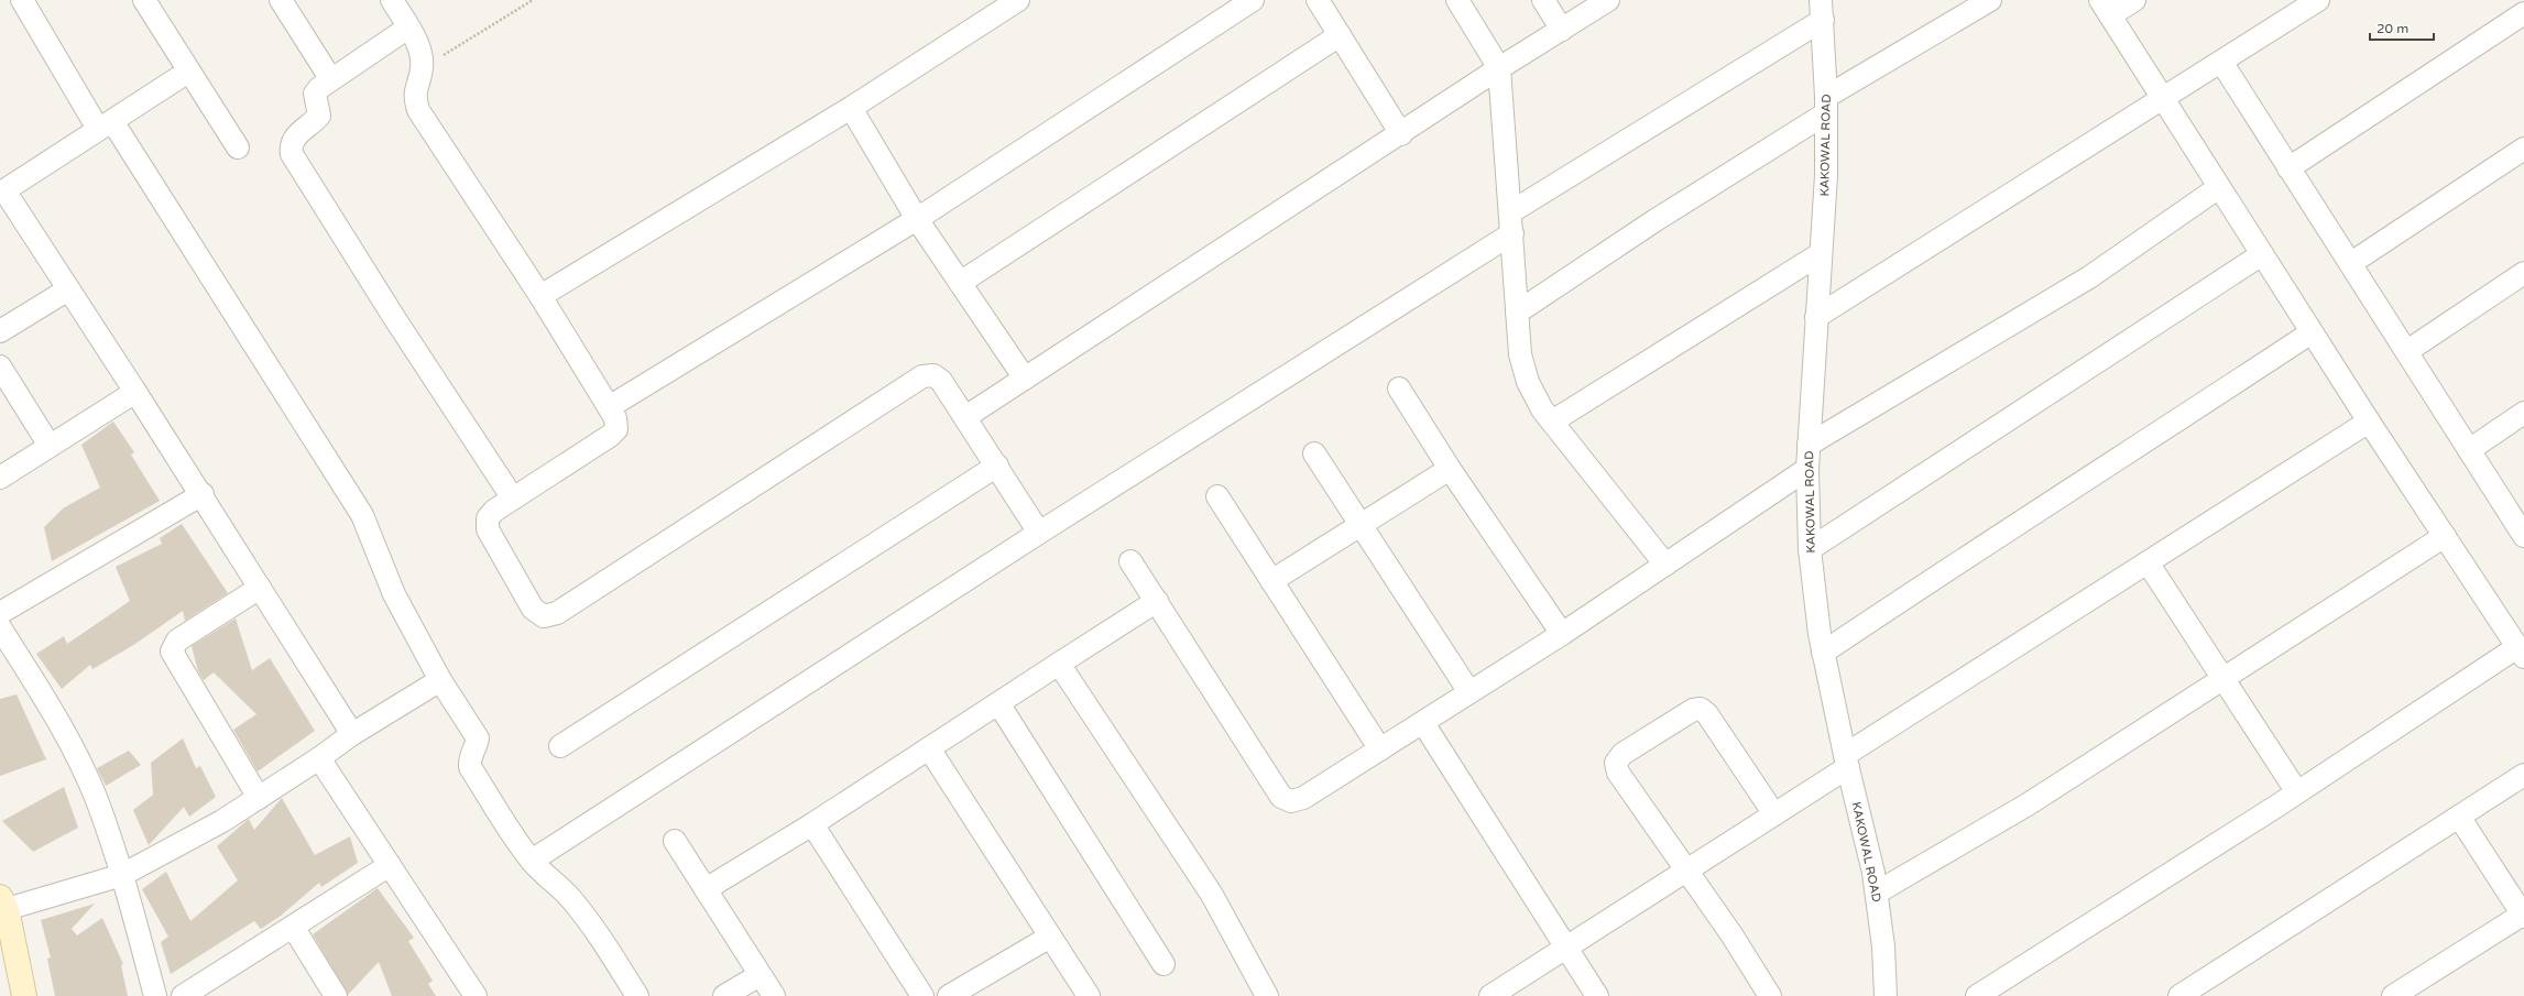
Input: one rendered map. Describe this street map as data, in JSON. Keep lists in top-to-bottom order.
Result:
{
  "streets": {
    "street": ["KAKOWAL ROAD"]
  },
  "scale_bar": "20 m"
}
